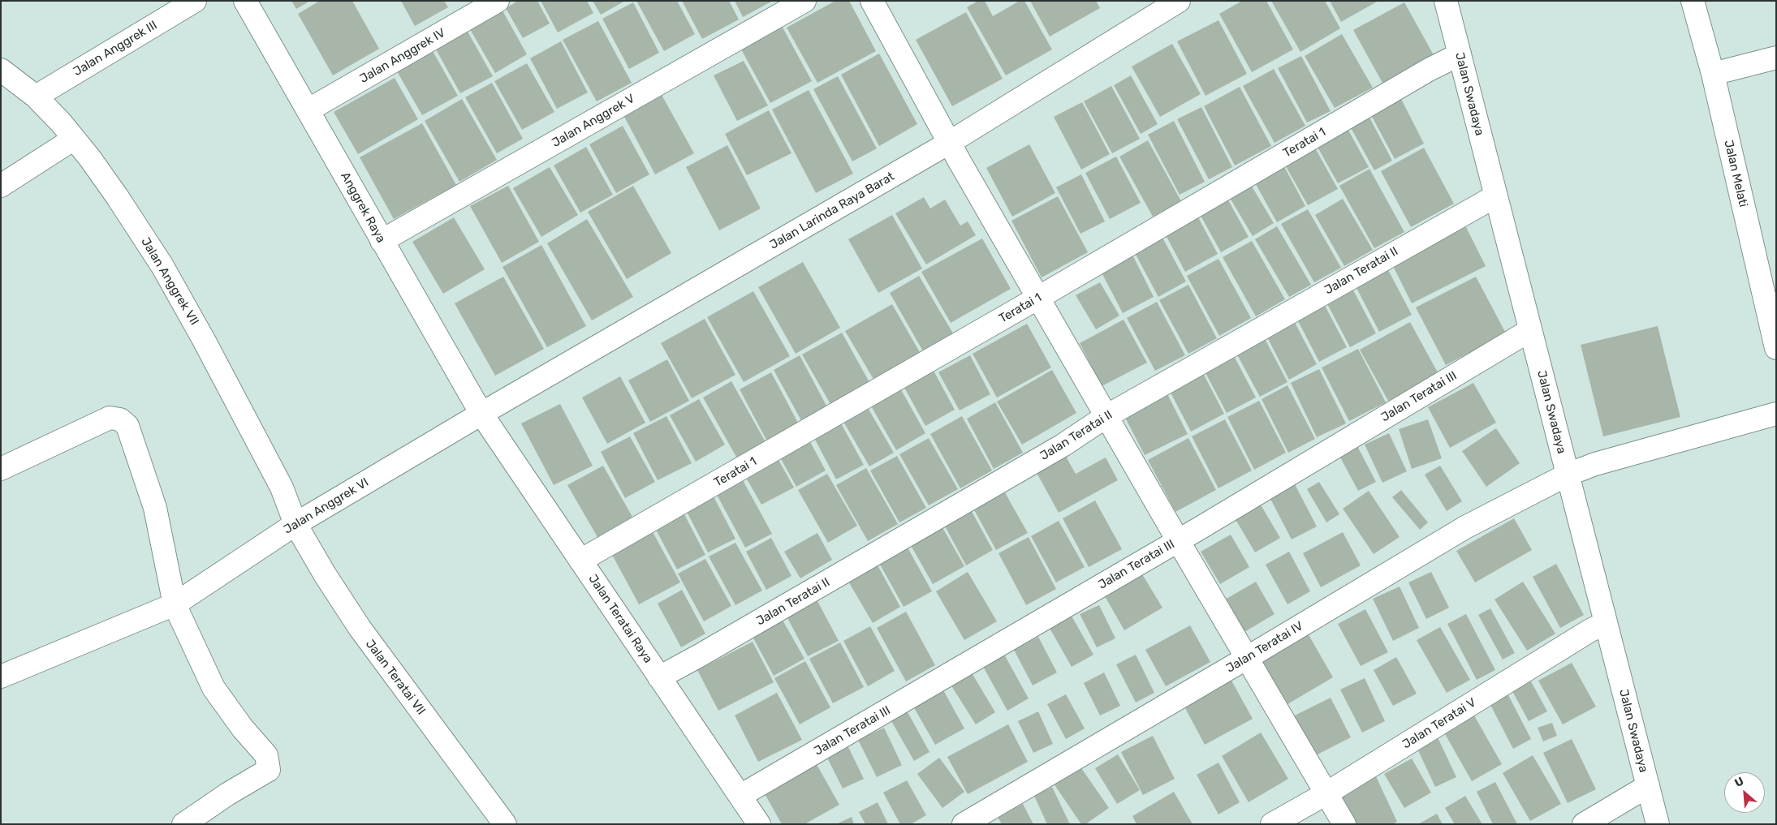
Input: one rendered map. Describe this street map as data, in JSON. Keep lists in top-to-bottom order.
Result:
{
  "streets": {
    "street": [
      "Jalan Anggrek III",
      "Jalan Anggrek IV",
      "Jalan Swadaya",
      "Jalan Anggrek V",
      "Teratai 1",
      "Jalan Melati",
      "Anggrek Raya",
      "Jalan Larinda Raya Barat",
      "Jalan Teratai II",
      "Jalan Anggrek VII",
      "Jalan Teratai III",
      "Jalan Anggrek VI",
      "Jalan Teratai Raya",
      "Jalan Teratai IV",
      "Jalan Teratai VII",
      "Jalan Teratai V"
    ]
  },
  "crossings": [
    ["Jalan Anggrek III", "Jalan Anggrek VII"],
    ["Jalan Anggrek IV", "Anggrek Raya"],
    ["Jalan Swadaya", "Teratai 1"],
    ["Jalan Swadaya", "Jalan Teratai II"],
    ["Jalan Swadaya", "Jalan Teratai III"],
    ["Jalan Swadaya", "Jalan Teratai IV"],
    ["Jalan Swadaya", "Jalan Teratai V"],
    ["Jalan Anggrek V", "Anggrek Raya"],
    ["Teratai 1", "Jalan Teratai Raya"],
    ["Anggrek Raya", "Jalan Larinda Raya Barat"],
    ["Anggrek Raya", "Jalan Anggrek VI"],
    ["Anggrek Raya", "Jalan Teratai Raya"],
    ["Jalan Larinda Raya Barat", "Jalan Anggrek VI"],
    ["Jalan Larinda Raya Barat", "Jalan Teratai Raya"],
    ["Jalan Teratai II", "Jalan Teratai Raya"],
    ["Jalan Anggrek VII", "Jalan Anggrek VI"],
    ["Jalan Anggrek VII", "Jalan Teratai VII"],
    ["Jalan Teratai III", "Jalan Teratai Raya"],
    ["Jalan Anggrek VI", "Jalan Teratai Raya"],
    ["Jalan Anggrek VI", "Jalan Teratai VII"]
  ],
  "north": "top left"
}
